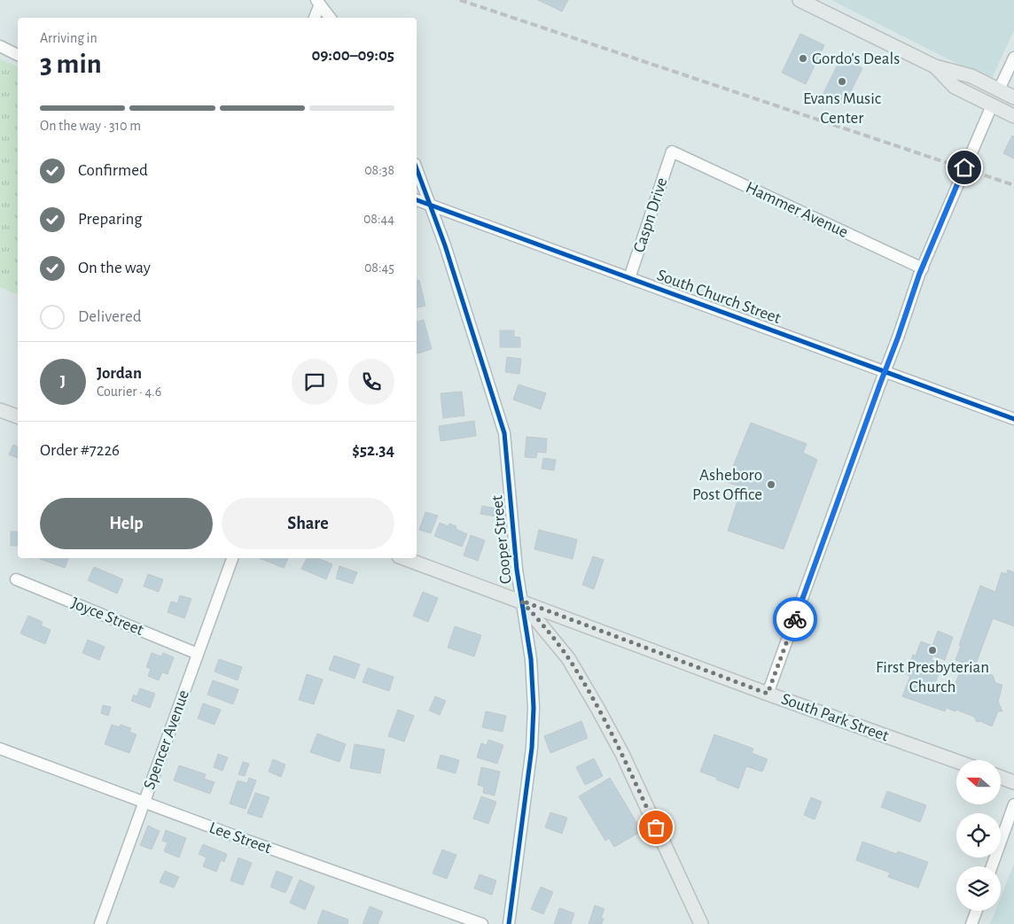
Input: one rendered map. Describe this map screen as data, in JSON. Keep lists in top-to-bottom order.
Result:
{
  "streets": {
    "main road": ["South Park Street"],
    "street": [
      "Hammer Avenue",
      "Caspn Drive",
      "South Church Street",
      "Cooper Street",
      "Joyce Street",
      "Spencer Avenue",
      "Lee Street"
    ]
  },
  "crossings": [
    ["Hammer Avenue", "Caspn Drive"],
    ["Caspn Drive", "South Church Street"],
    ["South Church Street", "Cooper Street"],
    ["Cooper Street", "South Park Street"],
    ["Joyce Street", "Spencer Avenue"],
    ["Spencer Avenue", "Lee Street"]
  ],
  "places": [
    "Gordo's Deals",
    "Evans Music Center",
    "Asheboro Post Office",
    "First Presbyterian Church"
  ],
  "north": "left",
  "page": {
    "heading": ["3 min", "Arriving in", "09:00–09:05"],
    "panel": [
      "Jordan",
      "Courier · 4.6",
      "Order #7226",
      "$52.34"
    ],
    "bar": "On the way · 310 m",
    "list": [
      ["Confirmed", "08:38"],
      ["Preparing", "08:44"],
      ["On the way", "08:45"],
      "Delivered"
    ],
    "round": "J",
    "buttons": ["Help", "Share"]
  }
}
